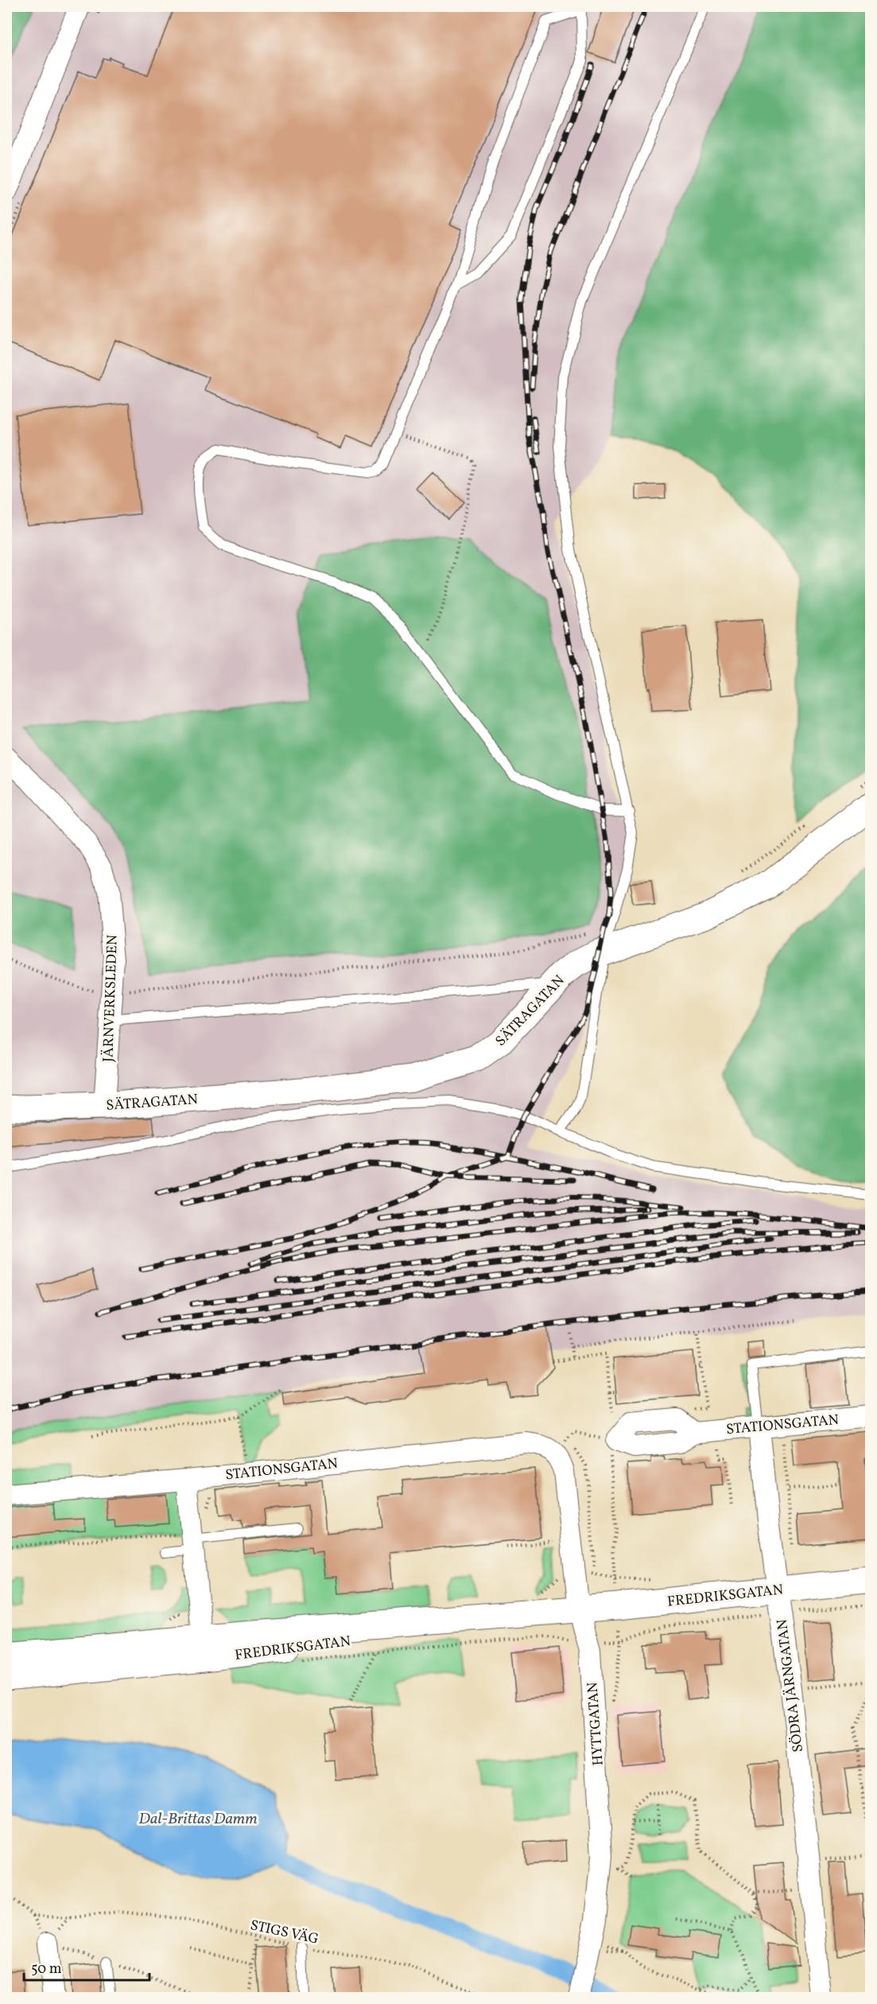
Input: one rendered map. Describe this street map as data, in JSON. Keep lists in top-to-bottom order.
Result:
{
  "streets": {
    "street": [
      "JÄRNVERKSLEDEN",
      "SÄTRAGATAN",
      "STATIONSGATAN",
      "FREDRIKSGATAN",
      "SÖDRA JÄRNGATAN",
      "HYTTGATAN"
    ],
    "path": ["STIGS VÄG"]
  },
  "crossings": [
    ["JÄRNVERKSLEDEN", "SÄTRAGATAN"],
    ["STATIONSGATAN", "SÖDRA JÄRNGATAN"],
    ["STATIONSGATAN", "HYTTGATAN"],
    ["FREDRIKSGATAN", "SÖDRA JÄRNGATAN"],
    ["FREDRIKSGATAN", "HYTTGATAN"]
  ],
  "water": ["Dal-Brittas Damm"],
  "scale_bar": "50 m"
}
